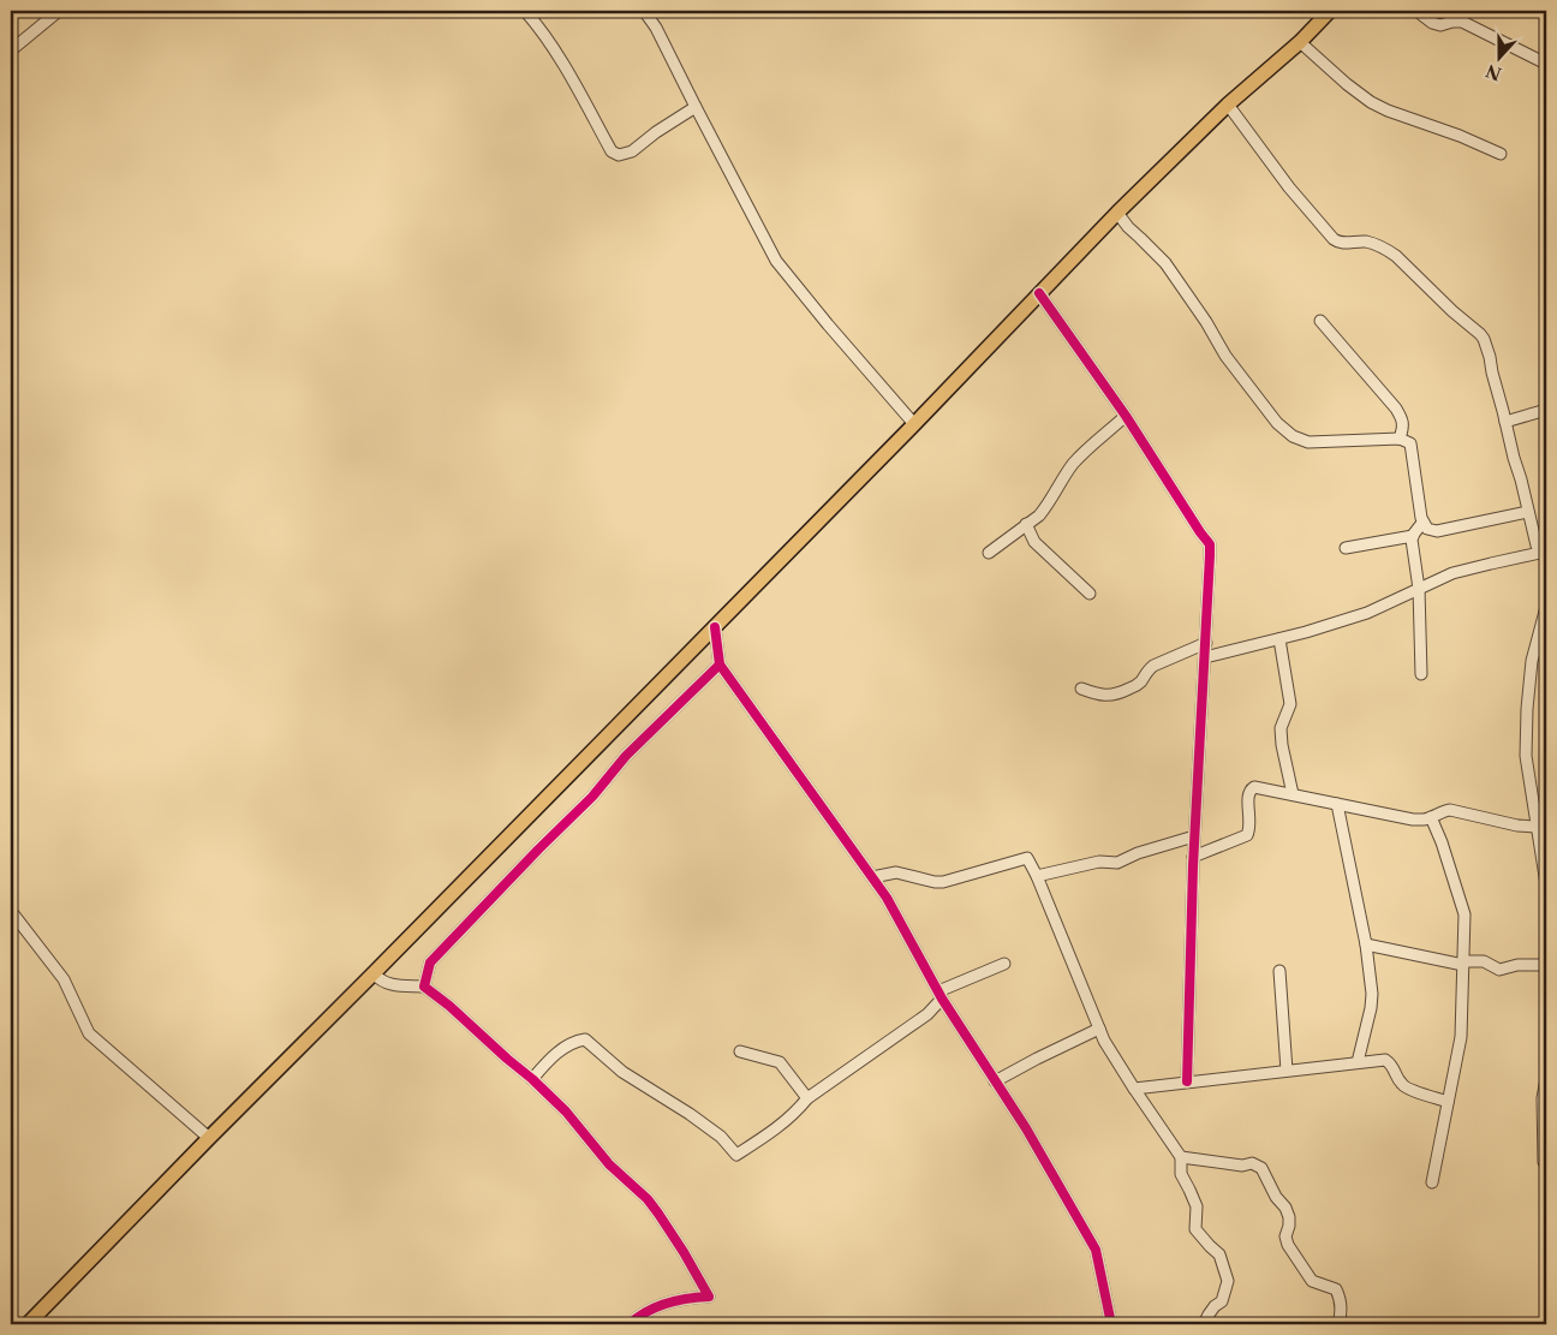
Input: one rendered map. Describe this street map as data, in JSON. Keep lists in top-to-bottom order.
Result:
{
  "north": "bottom"
}
